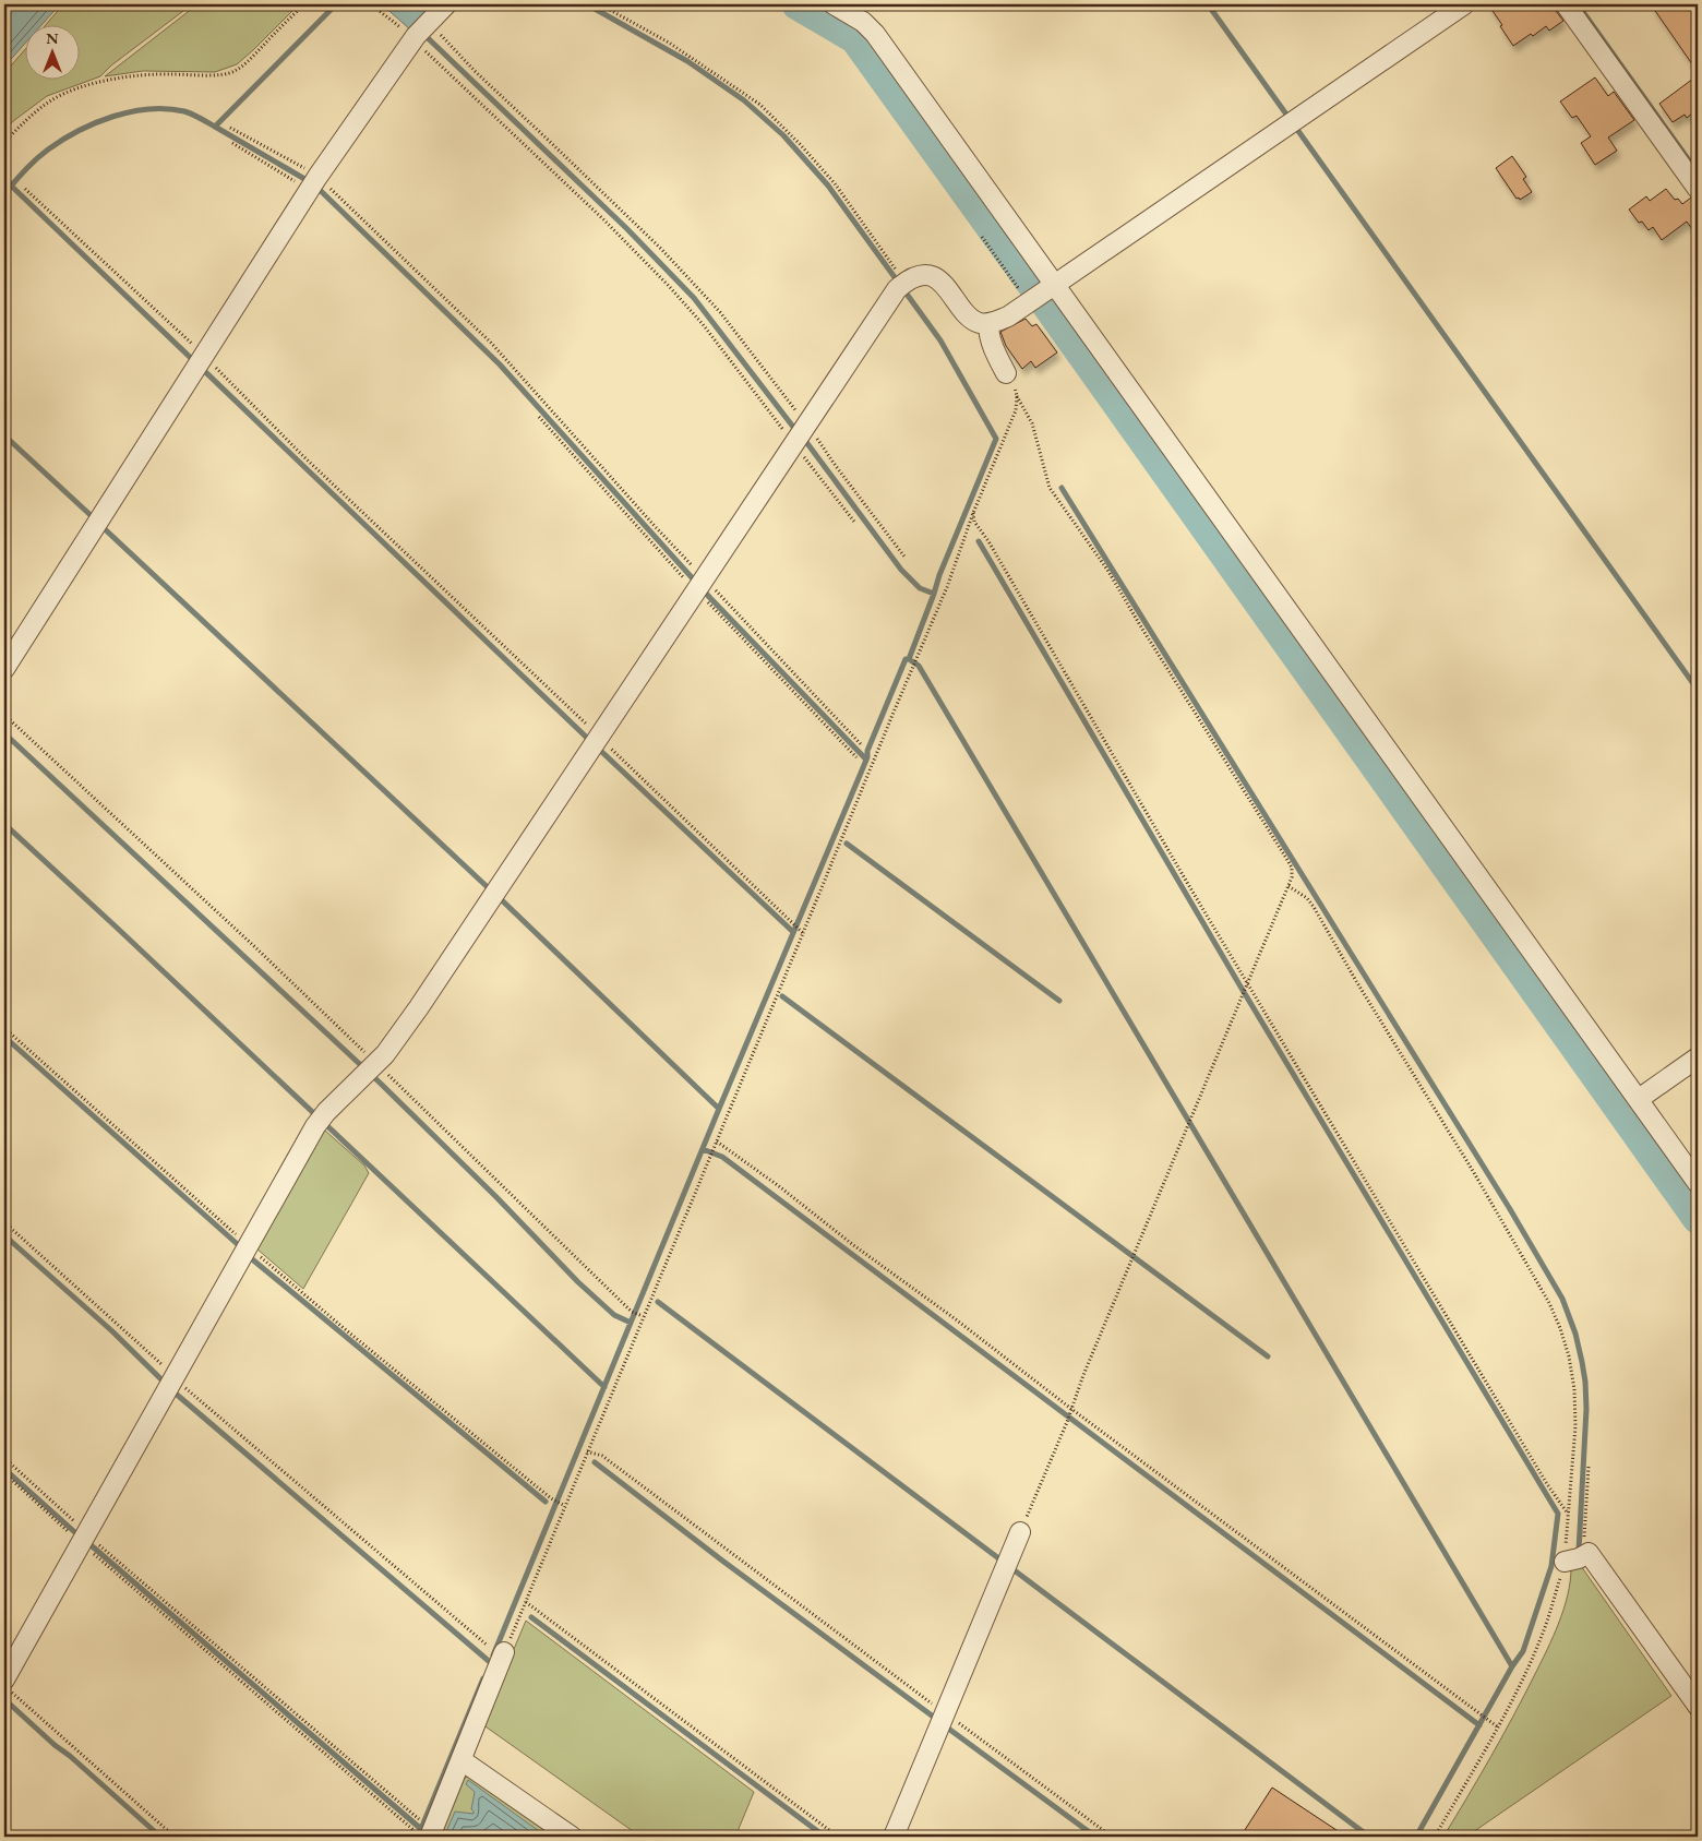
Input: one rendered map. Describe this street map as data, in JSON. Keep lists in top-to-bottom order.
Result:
{
  "north": "top"
}
